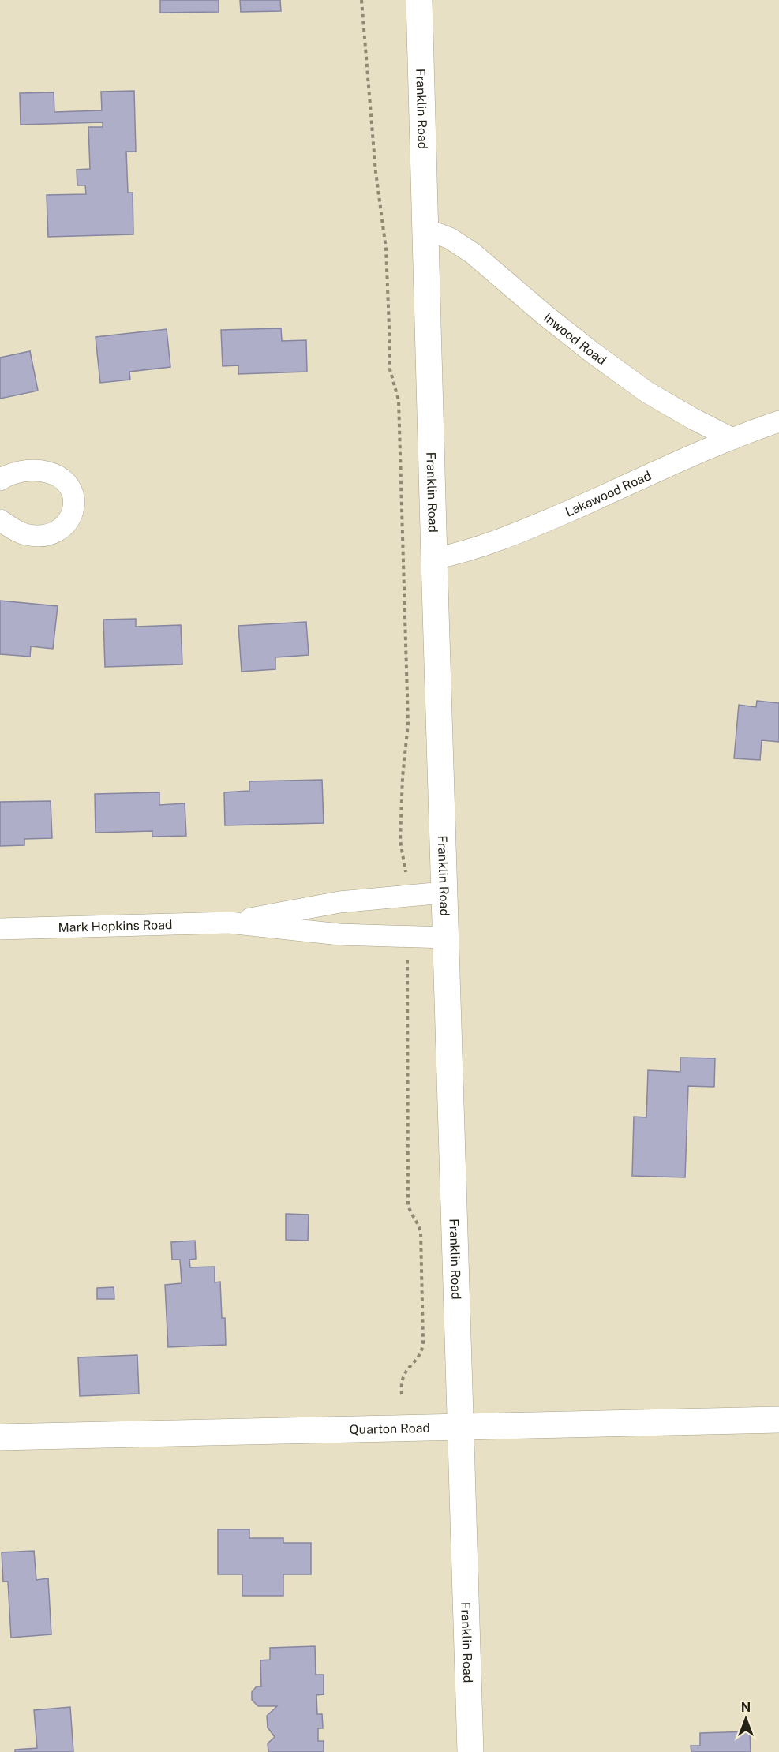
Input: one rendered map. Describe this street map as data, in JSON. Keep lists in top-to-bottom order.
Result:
{
  "streets": {
    "street": [
      "Franklin Road",
      "Inwood Road",
      "Lakewood Road",
      "Mark Hopkins Road",
      "Quarton Road"
    ]
  },
  "crossings": [
    ["Franklin Road", "Inwood Road"],
    ["Franklin Road", "Lakewood Road"],
    ["Franklin Road", "Mark Hopkins Road"],
    ["Franklin Road", "Quarton Road"],
    ["Inwood Road", "Lakewood Road"]
  ],
  "north": "top"
}
